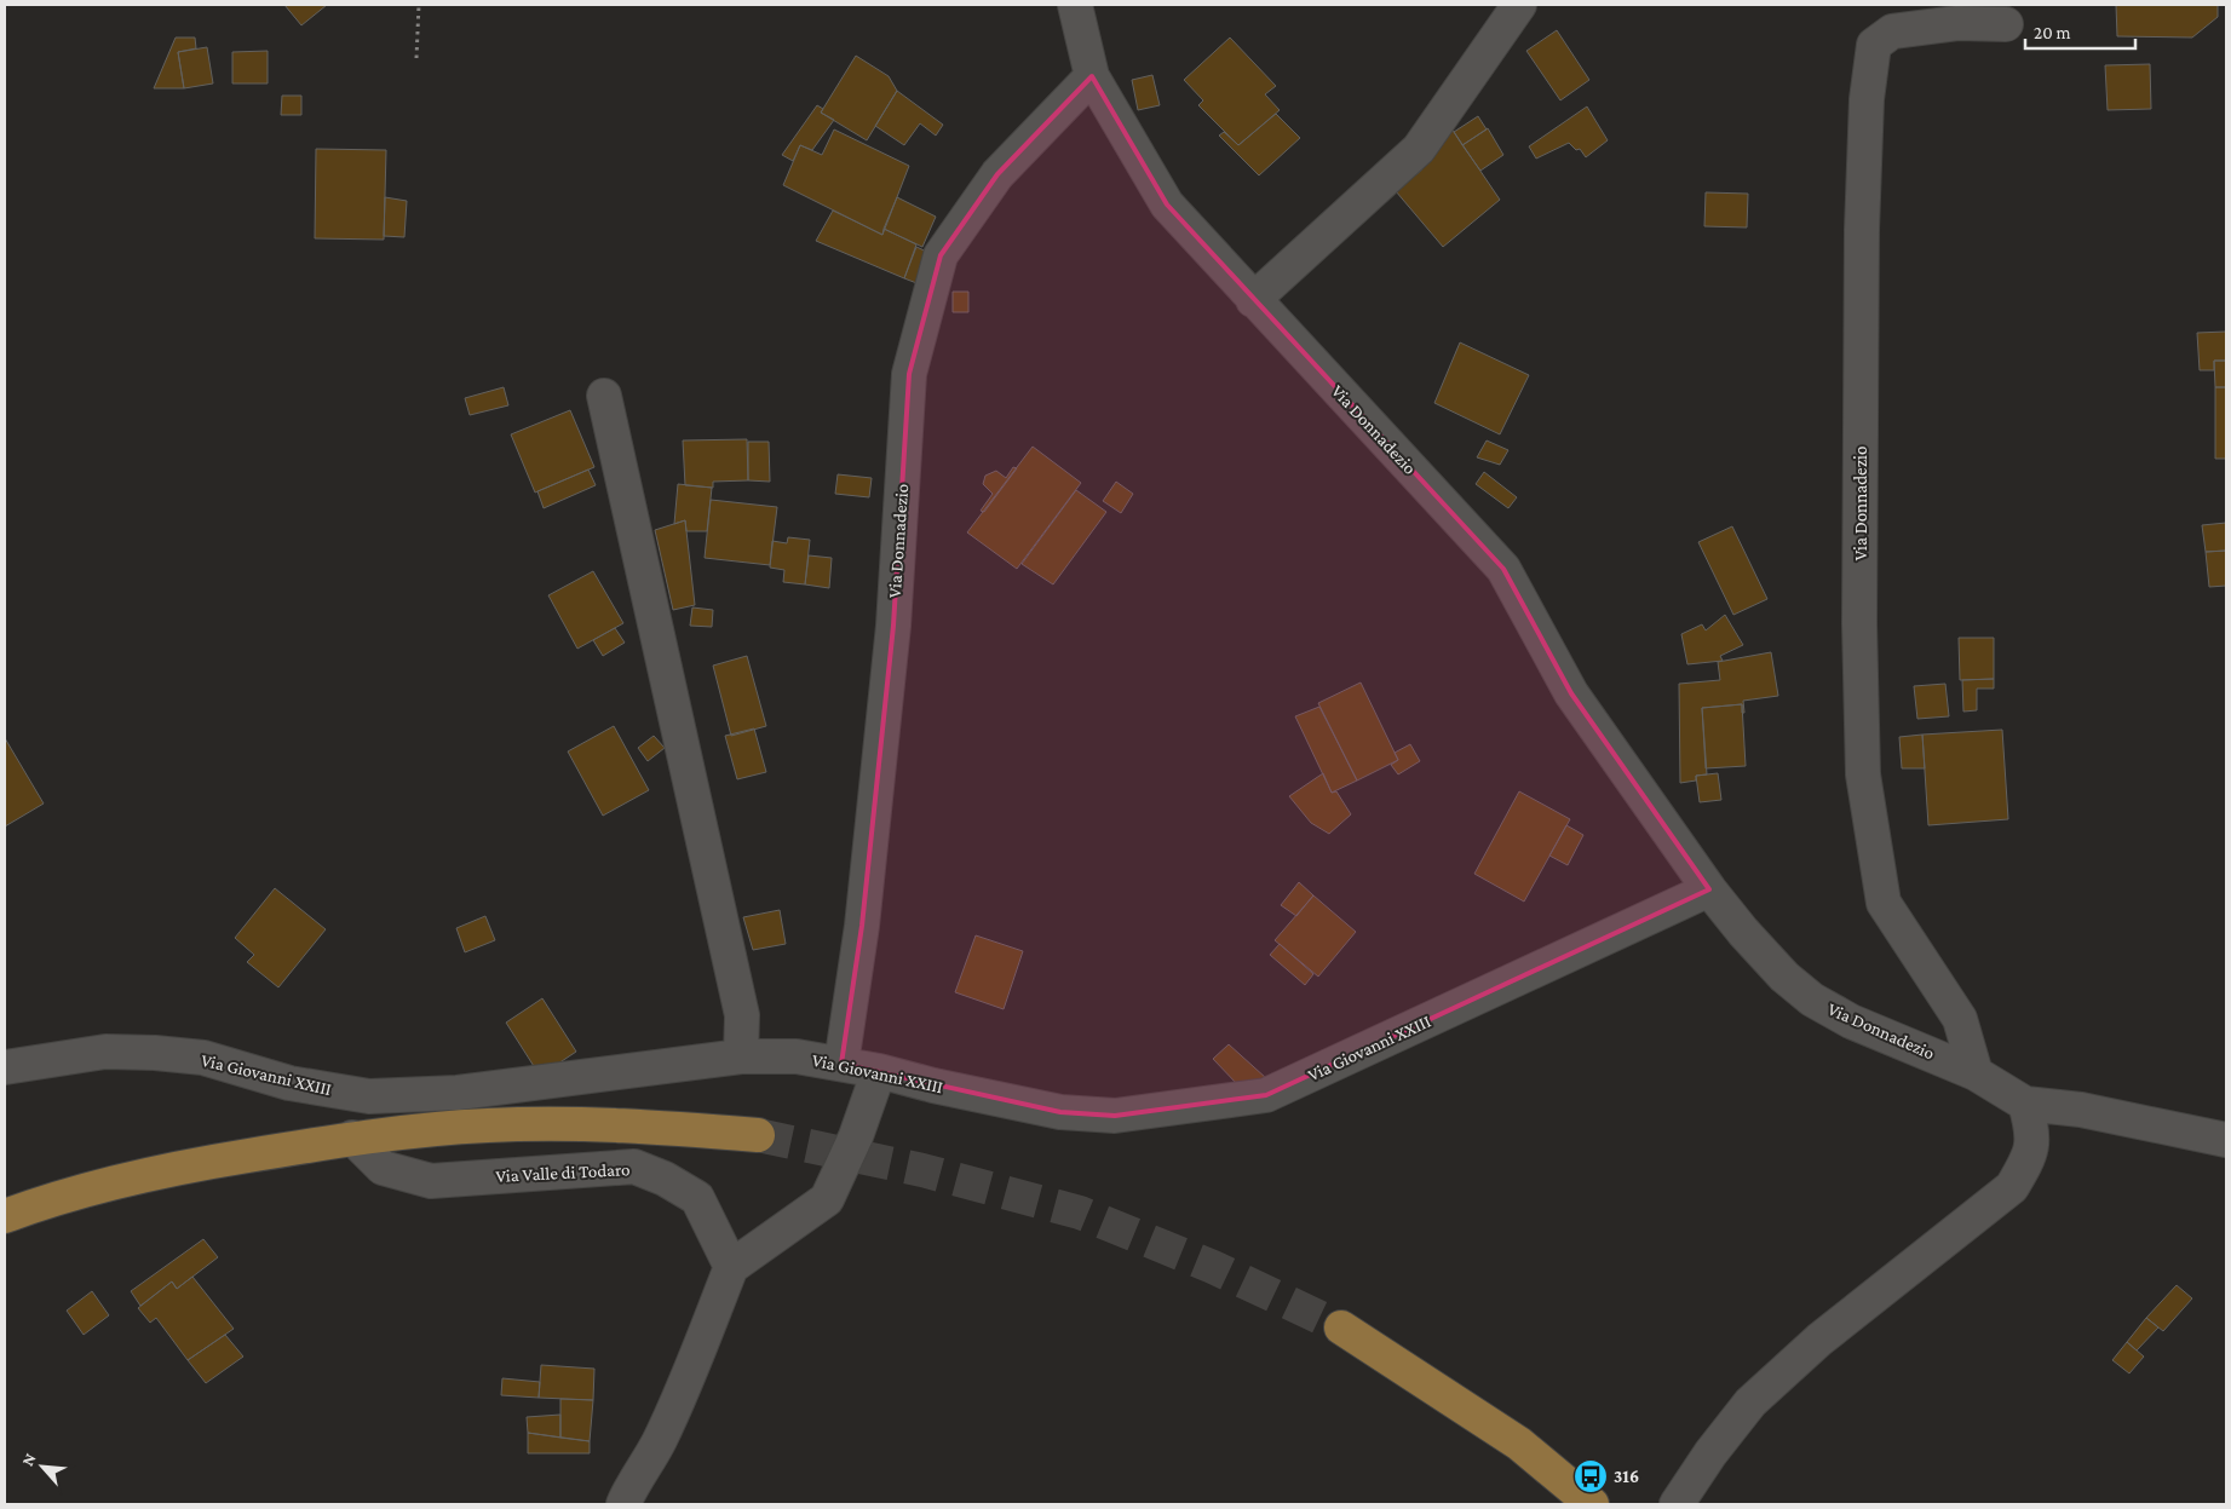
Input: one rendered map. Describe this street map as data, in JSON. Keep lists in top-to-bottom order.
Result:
{
  "streets": {
    "street": ["Via Donnadezio", "Via Giovanni XXIII", "Via Valle di Todaro"]
  },
  "crossings": [
    ["Via Donnadezio", "Via Giovanni XXIII"]
  ],
  "places": {
    "bus stop": ["316"]
  },
  "scale_bar": "20 m",
  "north": "top left"
}
